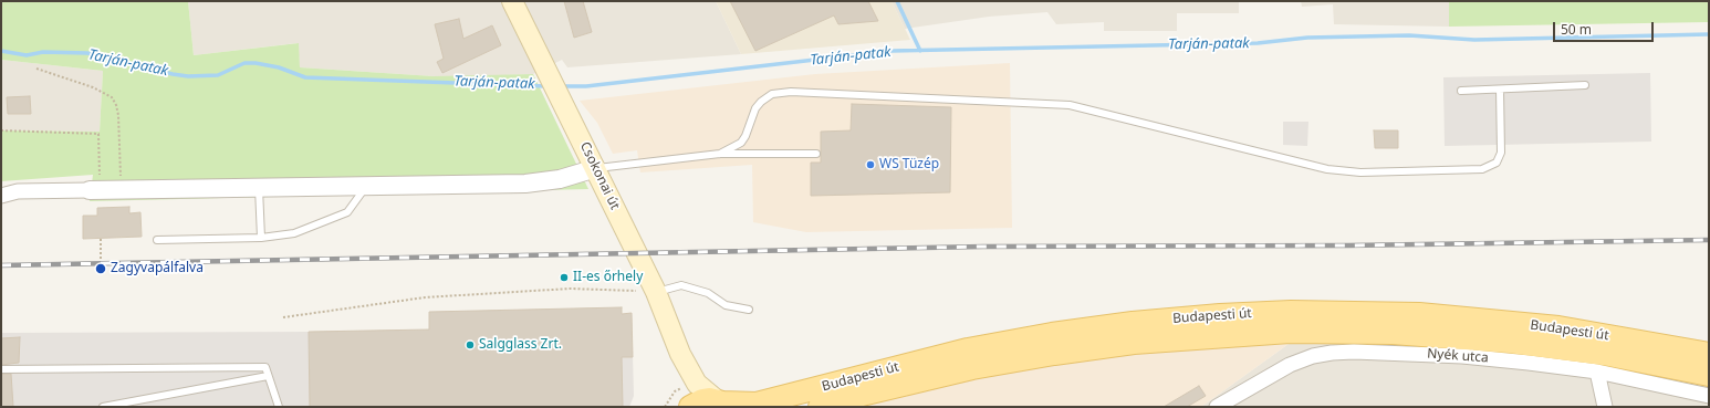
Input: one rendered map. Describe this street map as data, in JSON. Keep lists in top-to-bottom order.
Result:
{
  "streets": {
    "main road": ["Csokonai út", "Budapesti út"],
    "street": ["Nyék utca"]
  },
  "water": ["Tarján-patak"],
  "places": [
    "WS Tüzép",
    "Zagyvapálfalva",
    "II-es őrhely",
    "Salgglass Zrt."
  ],
  "scale_bar": "50 m"
}
